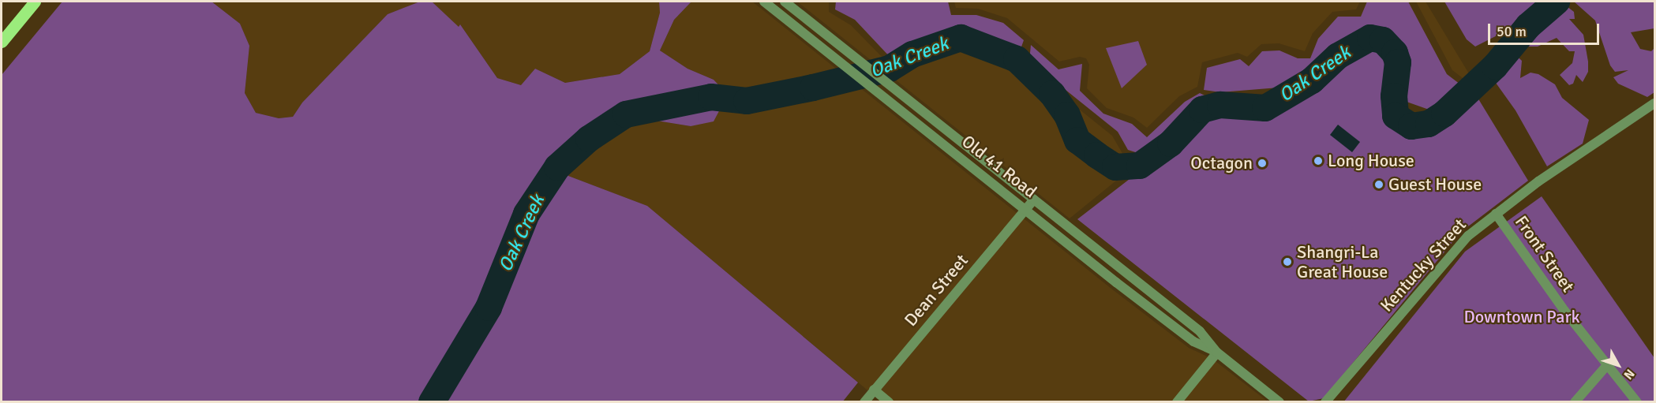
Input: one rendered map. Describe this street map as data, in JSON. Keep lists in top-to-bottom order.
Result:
{
  "streets": {
    "street": [
      "Old 41 Road",
      "Front Street",
      "Kentucky Street",
      "Dean Street"
    ]
  },
  "crossings": [
    ["Old 41 Road", "Dean Street"],
    ["Front Street", "Kentucky Street"]
  ],
  "water": ["Oak Creek"],
  "parks": ["Downtown Park"],
  "places": [
    "Long House",
    "Octagon",
    "Guest House",
    "Shangri-La Great House"
  ],
  "scale_bar": "50 m",
  "north": "bottom right"
}
